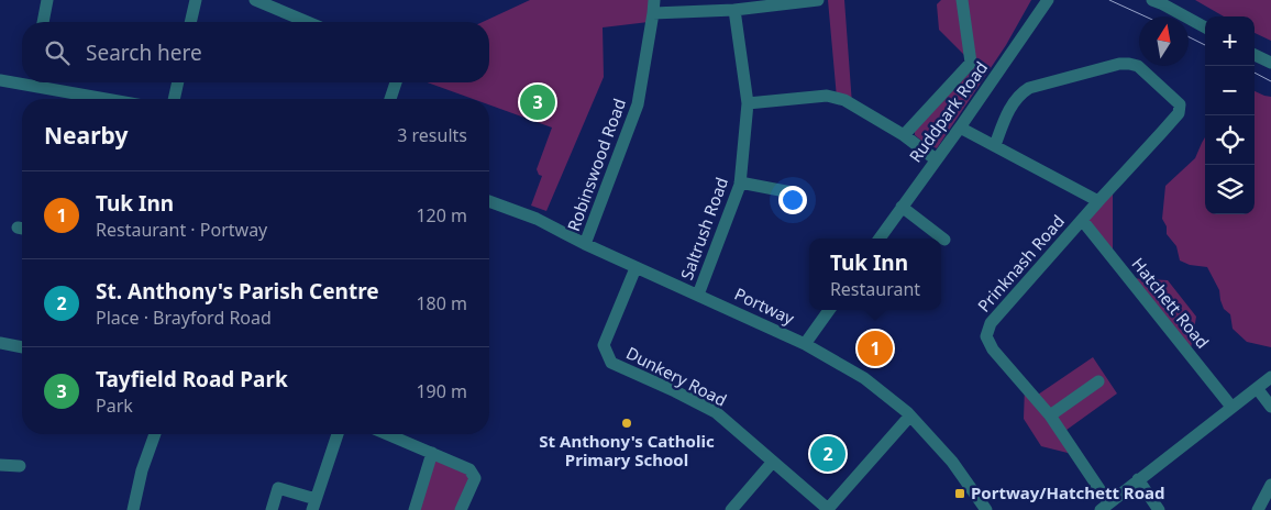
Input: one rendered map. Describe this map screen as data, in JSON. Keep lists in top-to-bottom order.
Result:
{
  "streets": {
    "street": [
      "Ruddpark Road",
      "Robinswood Road",
      "Saltrush Road",
      "Prinknash Road",
      "Hatchett Road",
      "Portway",
      "Dunkery Road"
    ]
  },
  "crossings": [
    ["Robinswood Road", "Portway"],
    ["Saltrush Road", "Portway"],
    ["Prinknash Road", "Hatchett Road"],
    ["Portway", "Dunkery Road"]
  ],
  "places": {
    "other": ["St Anthony's Catholic Primary School"],
    "transit": ["Portway/Hatchett Road"]
  },
  "north": "top",
  "page": {
    "map_buttons": ["+", "−"],
    "search": "Search here",
    "pins": ["3", "1", "2"],
    "heading": ["Nearby", "3 results"],
    "list": [
      {
        "mark": "1",
        "name": "Tuk Inn",
        "note": "Restaurant · Portway",
        "value": "120 m"
      },
      {
        "mark": "2",
        "name": "St. Anthony's Parish Centre",
        "note": "Place · Brayford Road",
        "value": "180 m"
      },
      {
        "mark": "3",
        "name": "Tayfield Road Park",
        "note": "Park",
        "value": "190 m"
      }
    ],
    "popup": ["Tuk Inn", "Restaurant"]
  }
}
